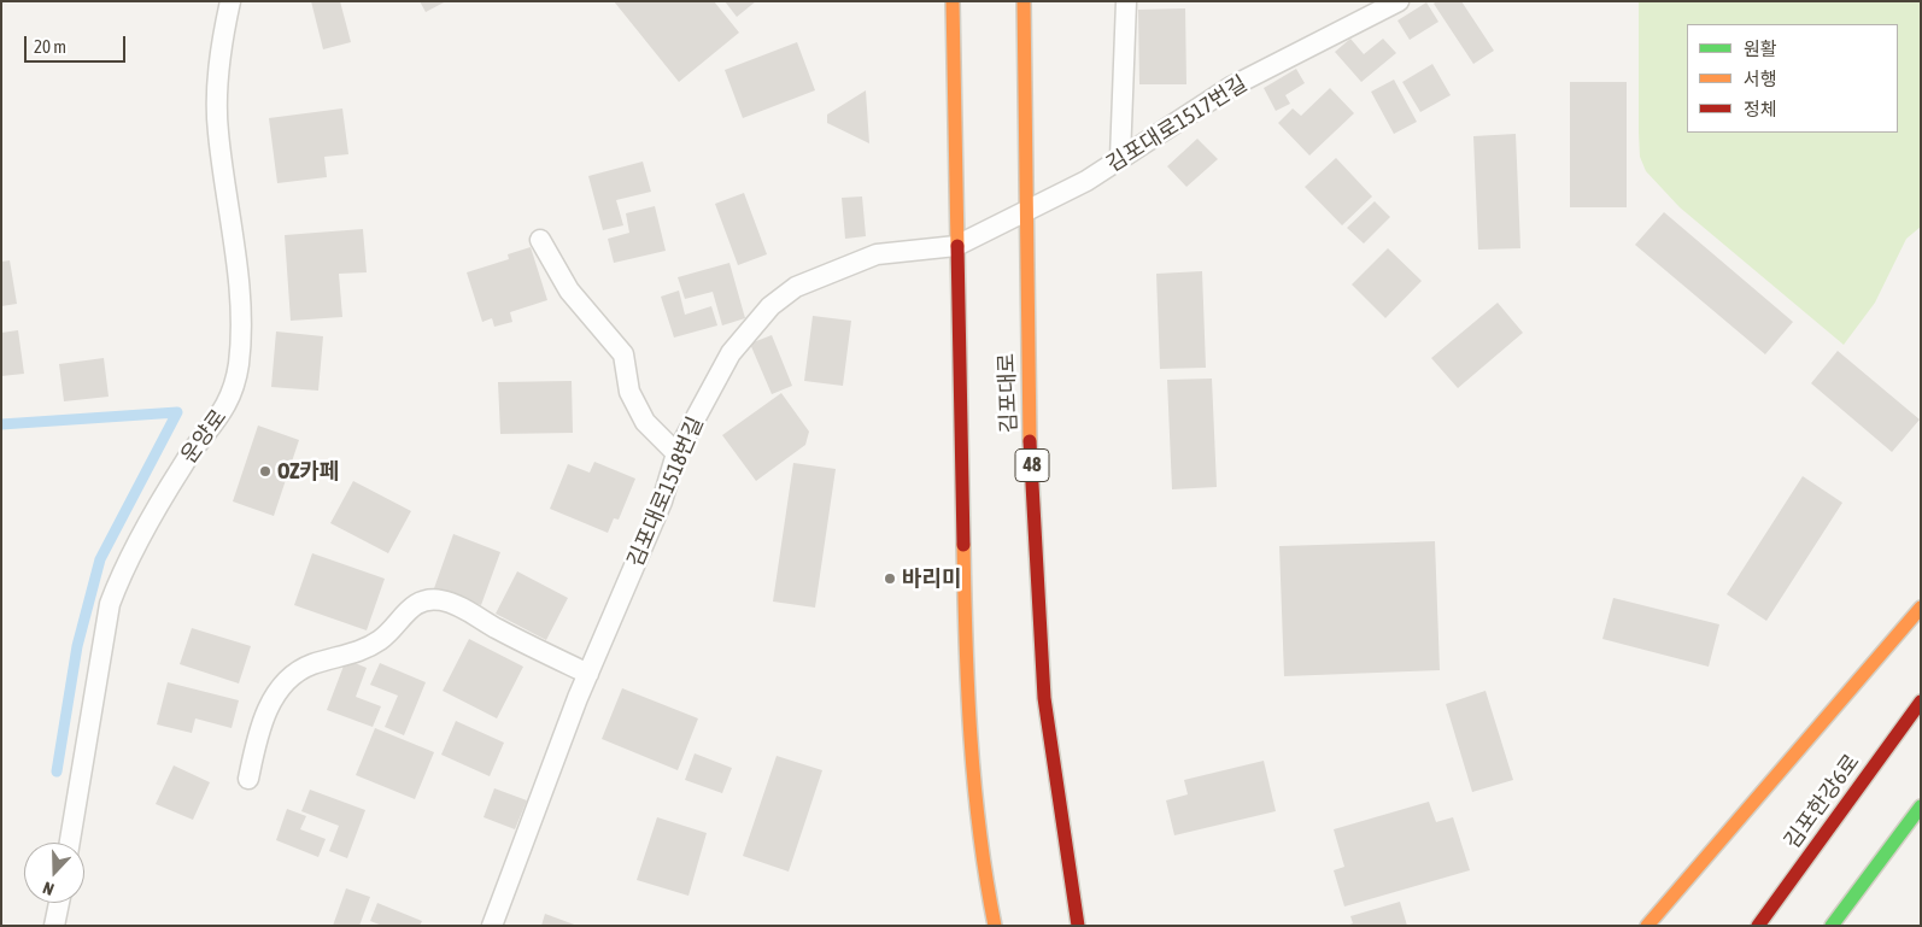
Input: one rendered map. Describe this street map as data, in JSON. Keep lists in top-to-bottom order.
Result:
{
  "streets": {
    "main road": ["김포대로", "48", "김포한강6로"],
    "lane": ["김포대로1517번길", "운양로", "김포대로1518번길"]
  },
  "crossings": [
    ["김포대로1517번길", "김포대로"],
    ["김포대로1517번길", "김포대로1518번길"]
  ],
  "places": ["OZ카페", "바리미"],
  "legend": ["원활", "서행", "정체"],
  "scale_bar": "20 m",
  "north": "bottom"
}
